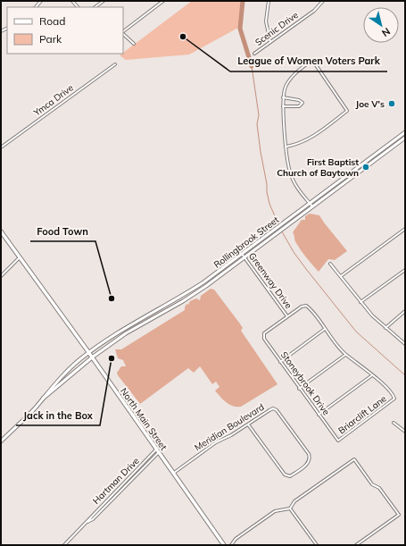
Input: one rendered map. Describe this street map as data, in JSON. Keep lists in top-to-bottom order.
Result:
{
  "streets": {
    "main road": ["Rollingbrook Street", "North Main Street"],
    "street": [
      "Scenic Drive",
      "Ymca Drive",
      "Greenway Drive",
      "Stoneybrook Drive",
      "Briarclift Lane",
      "Meridian Boulevard",
      "Hartman Drive"
    ]
  },
  "crossings": [
    ["Rollingbrook Street", "Greenway Drive"],
    ["Rollingbrook Street", "North Main Street"],
    ["Greenway Drive", "Stoneybrook Drive"],
    ["Stoneybrook Drive", "Briarclift Lane"],
    ["North Main Street", "Meridian Boulevard"],
    ["North Main Street", "Hartman Drive"]
  ],
  "places": [
    "League of Women Voters Park",
    "Joe V's",
    "First Baptist Church of Baytown",
    "Food Town",
    "Jack in the Box"
  ],
  "legend": ["Road", "Park"],
  "north": "bottom right"
}
